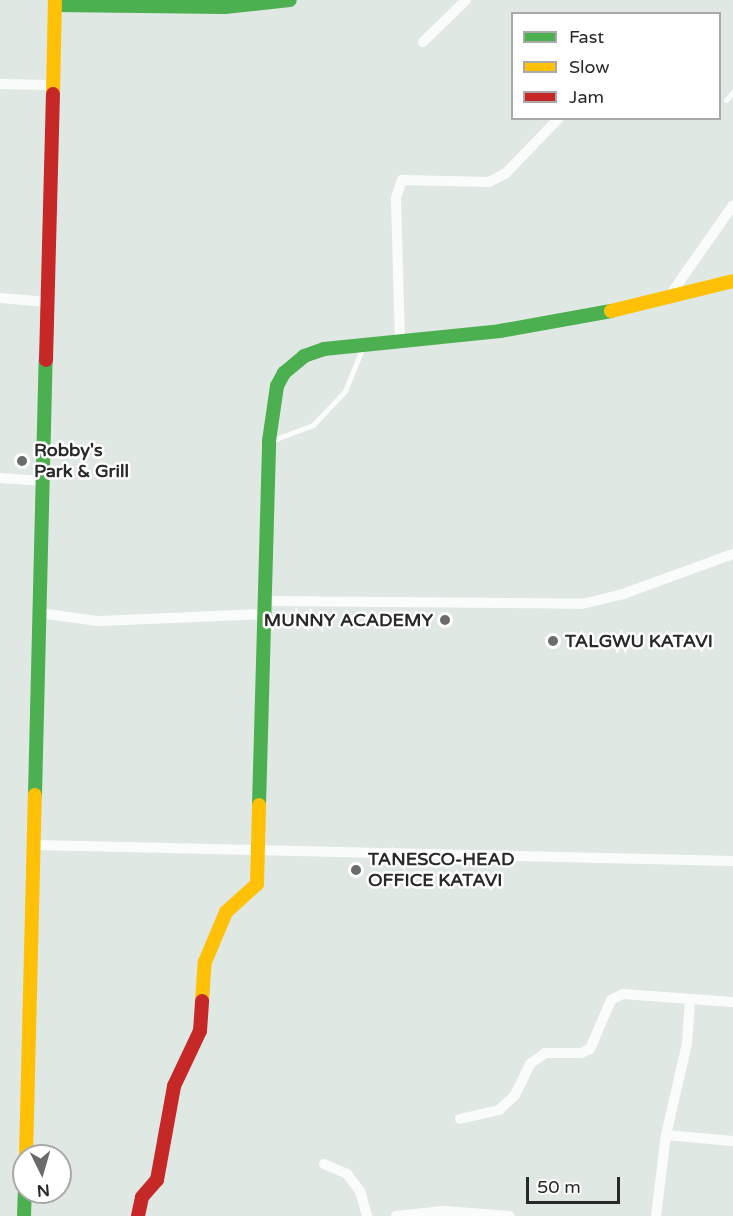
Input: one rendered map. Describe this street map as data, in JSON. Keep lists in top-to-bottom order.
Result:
{
  "places": [
    "Robby's Park & Grill",
    "MUNNY ACADEMY",
    "TALGWU KATAVI",
    "TANESCO-HEAD OFFICE KATAVI"
  ],
  "legend": ["Fast", "Slow", "Jam"],
  "scale_bar": "50 m",
  "north": "bottom"
}
